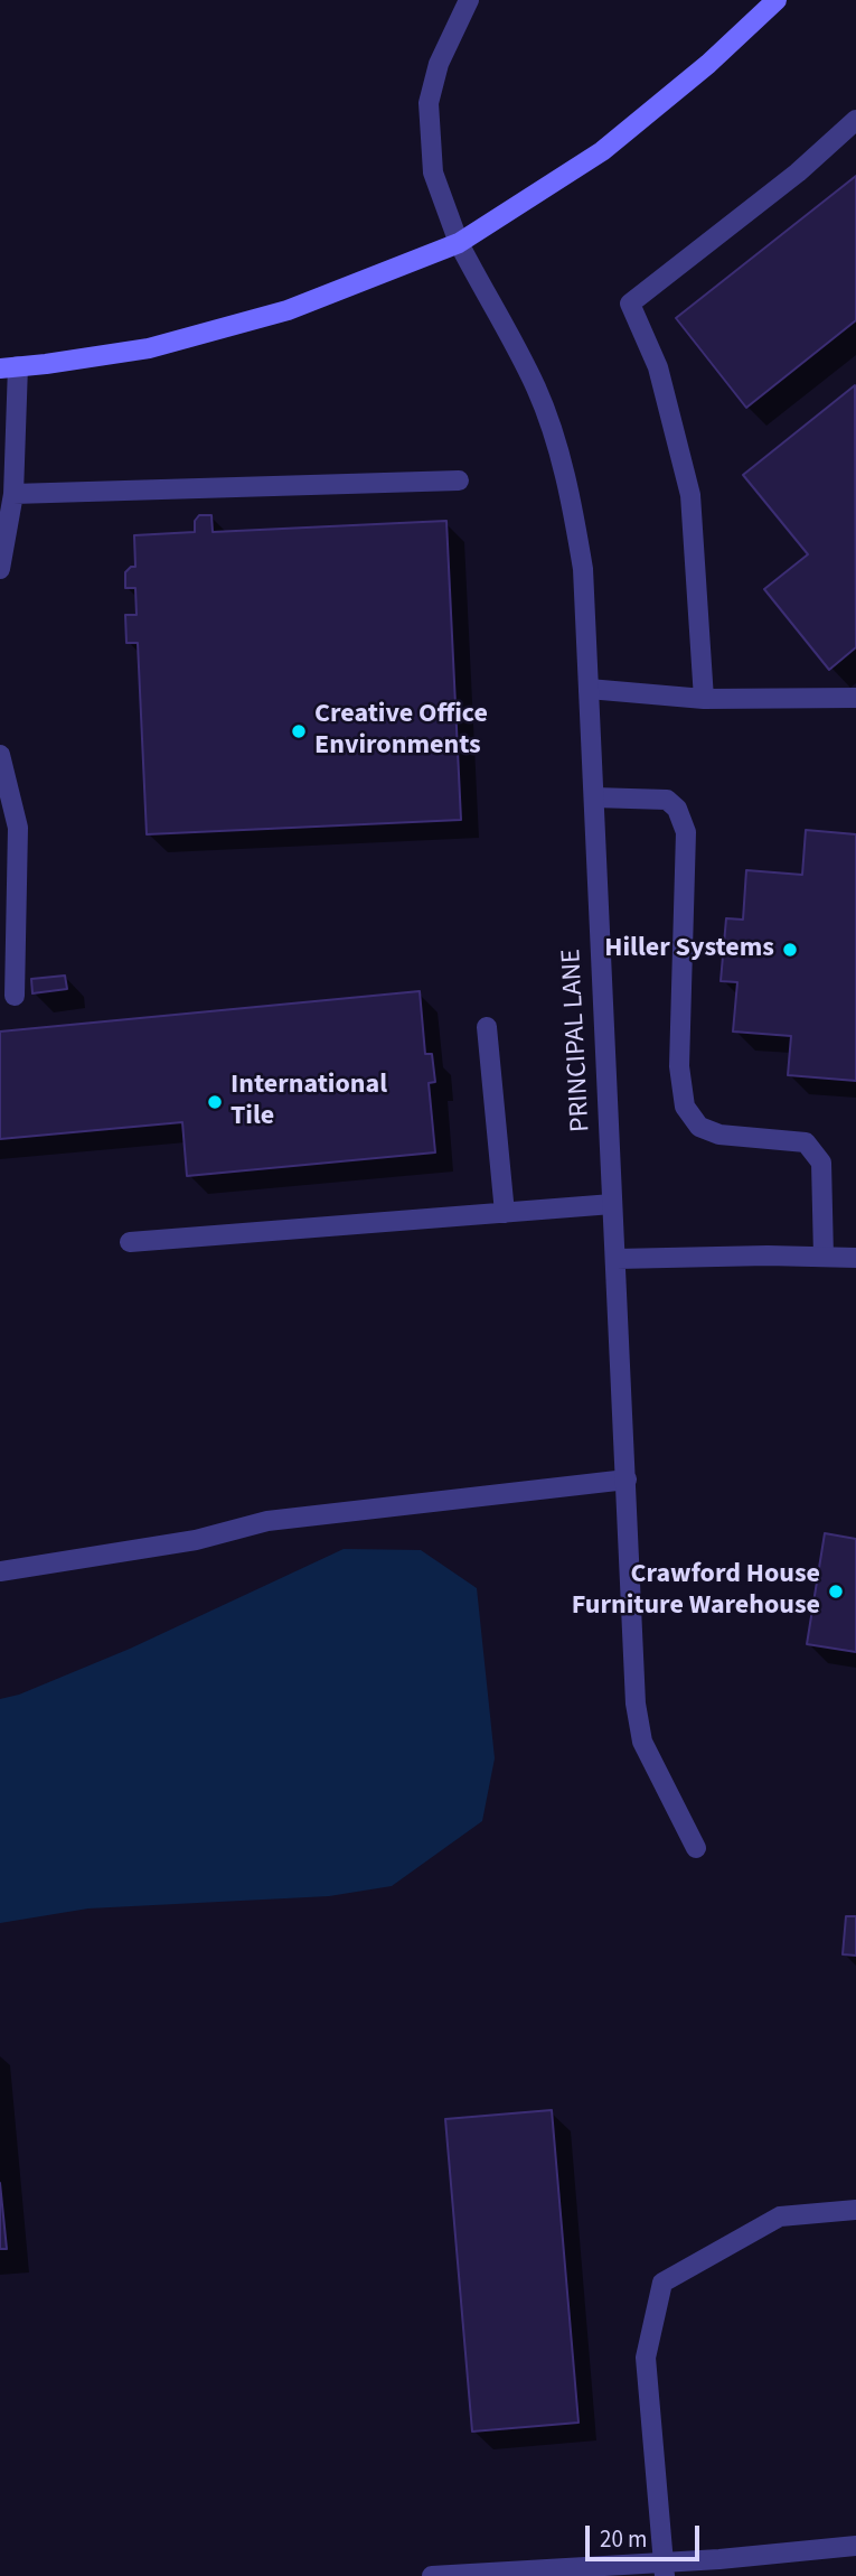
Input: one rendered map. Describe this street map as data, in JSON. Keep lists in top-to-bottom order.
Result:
{
  "streets": {
    "street": ["PRINCIPAL LANE"]
  },
  "places": [
    "Creative Office Environments",
    "Hiller Systems",
    "International Tile",
    "Crawford House Furniture Warehouse"
  ],
  "scale_bar": "20 m"
}
